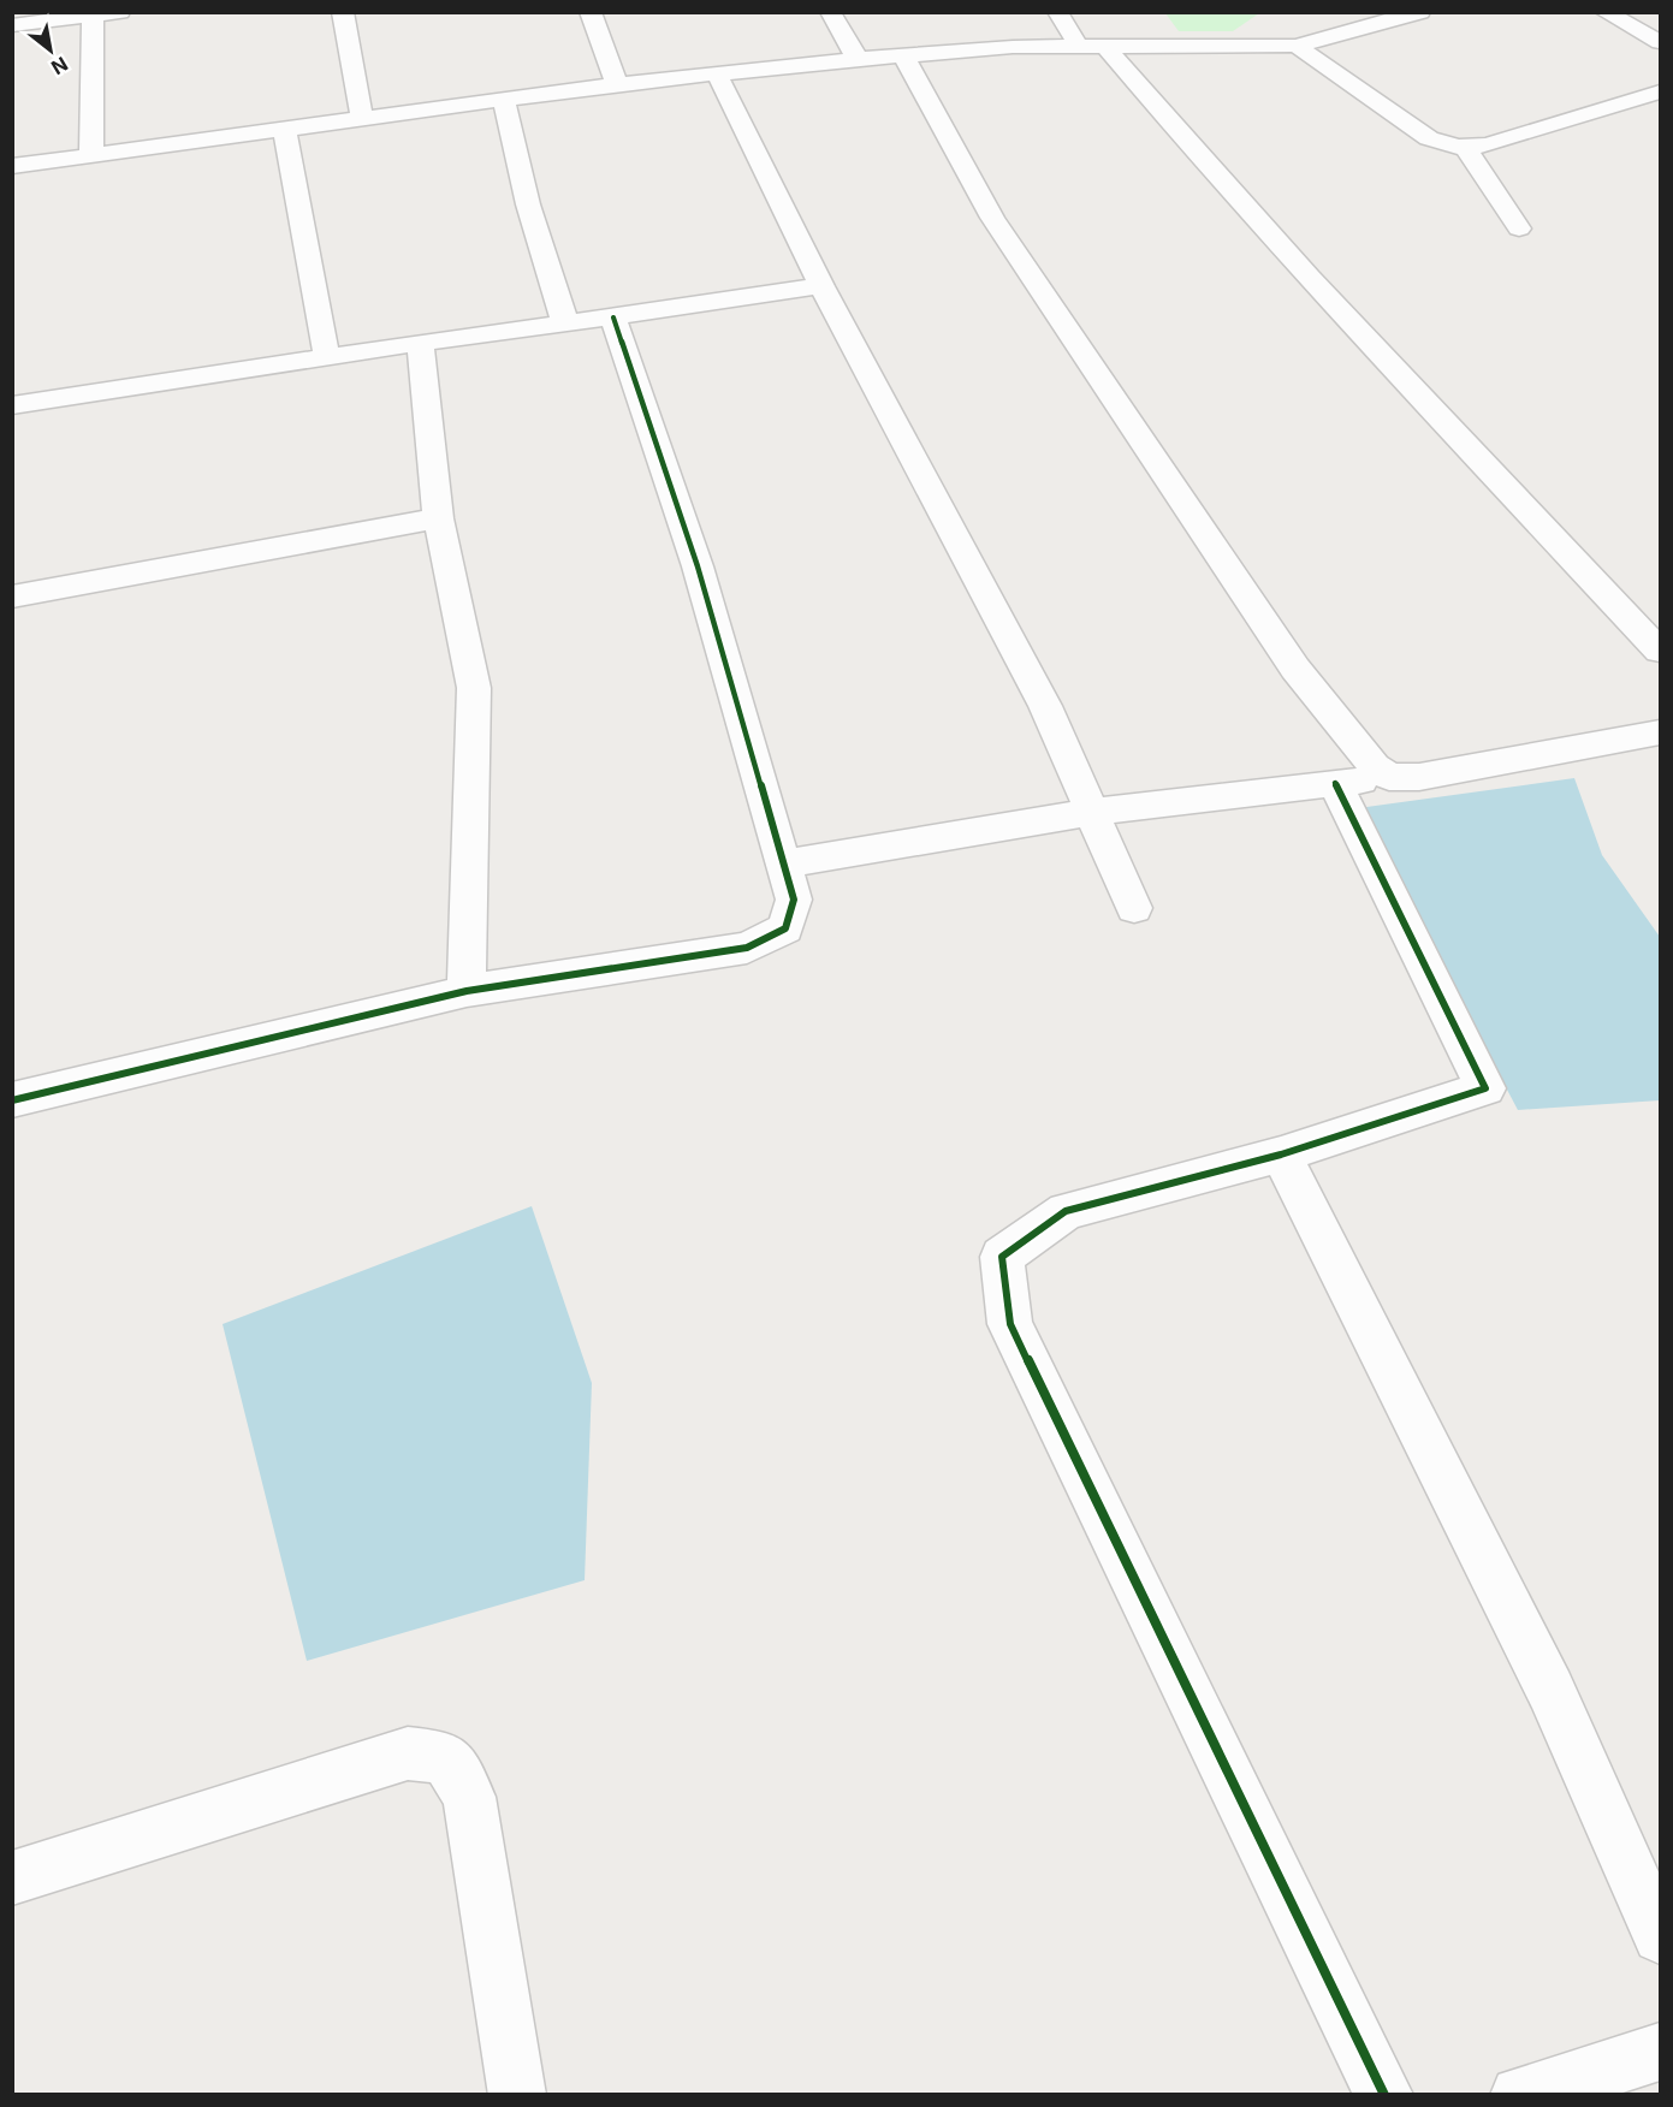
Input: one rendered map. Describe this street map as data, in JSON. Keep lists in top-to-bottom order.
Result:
{
  "north": "bottom right"
}
